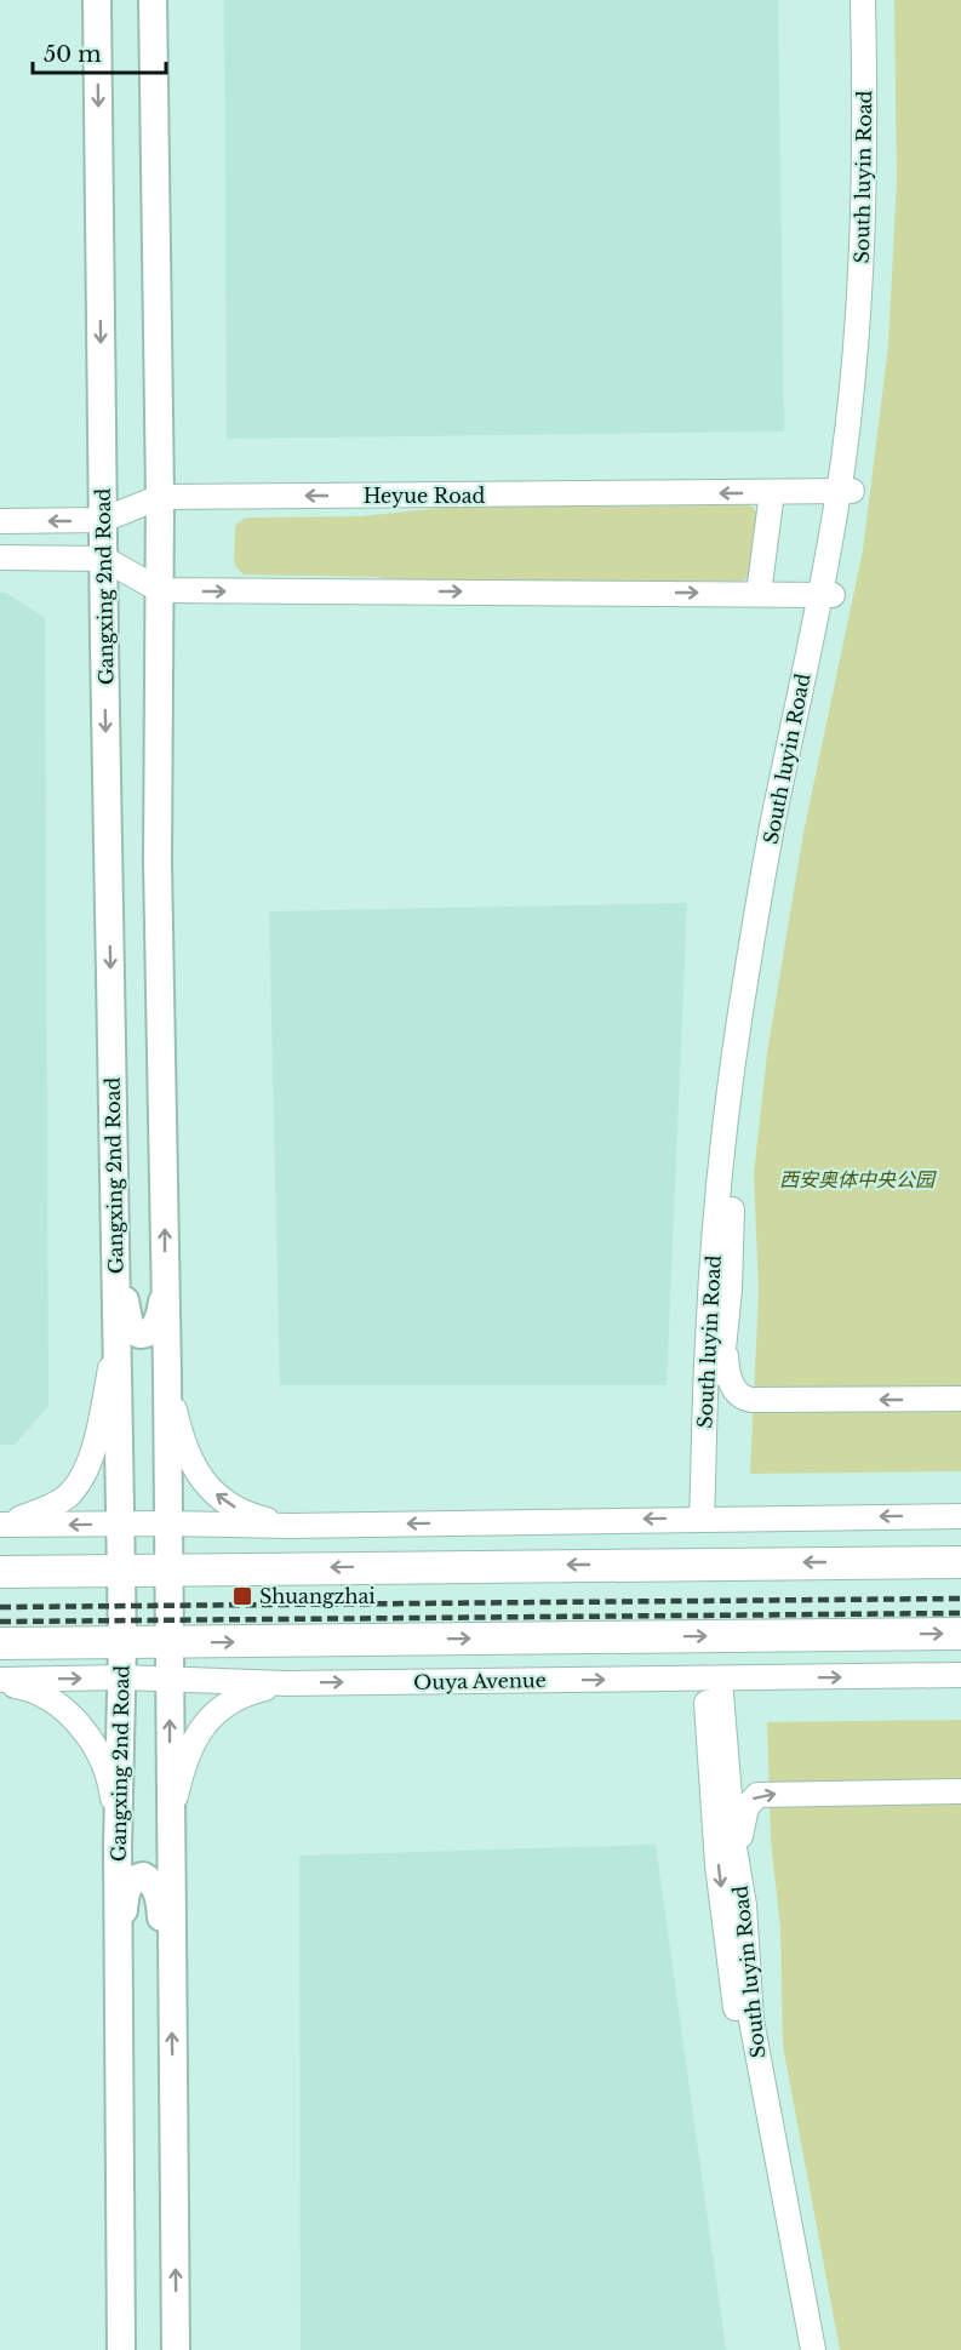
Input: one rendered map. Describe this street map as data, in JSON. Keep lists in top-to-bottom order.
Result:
{
  "streets": {
    "main road": ["Gangxing 2nd Road"],
    "street": ["South luyin Road", "Heyue Road", "Ouya Avenue"]
  },
  "crossings": [
    ["South luyin Road", "Heyue Road"],
    ["South luyin Road", "Ouya Avenue"],
    ["Heyue Road", "Gangxing 2nd Road"],
    ["Gangxing 2nd Road", "Ouya Avenue"]
  ],
  "parks": ["西安奥体中央公园"],
  "places": {
    "transit": ["Shuangzhai"]
  },
  "scale_bar": "50 m"
}
